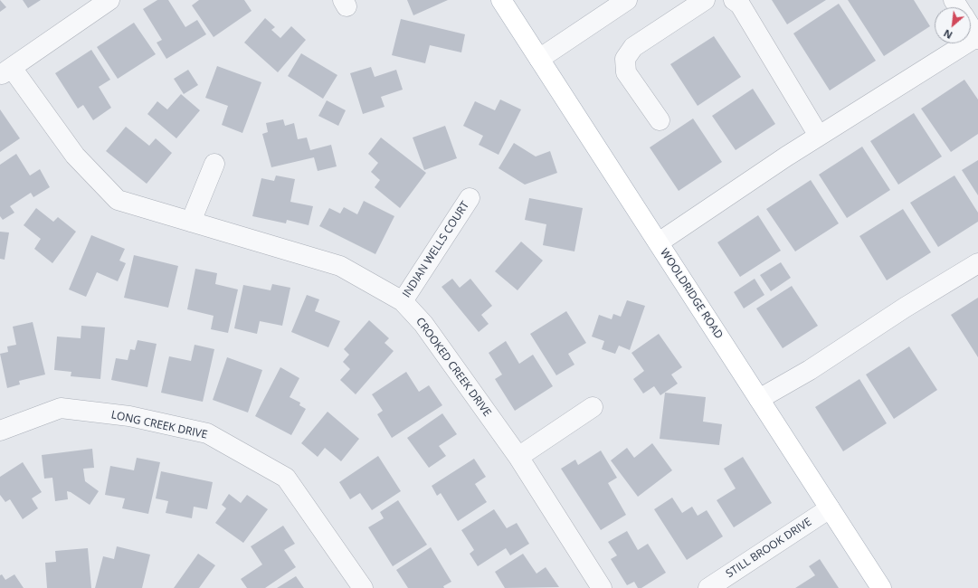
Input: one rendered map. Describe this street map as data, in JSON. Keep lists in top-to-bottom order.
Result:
{
  "streets": {
    "main road": ["WOOLDRIDGE ROAD"],
    "street": [
      "INDIAN WELLS COURT",
      "CROOKED CREEK DRIVE",
      "LONG CREEK DRIVE",
      "STILL BROOK DRIVE"
    ]
  },
  "crossings": [
    ["INDIAN WELLS COURT", "CROOKED CREEK DRIVE"],
    ["WOOLDRIDGE ROAD", "STILL BROOK DRIVE"]
  ],
  "north": "bottom left"
}
